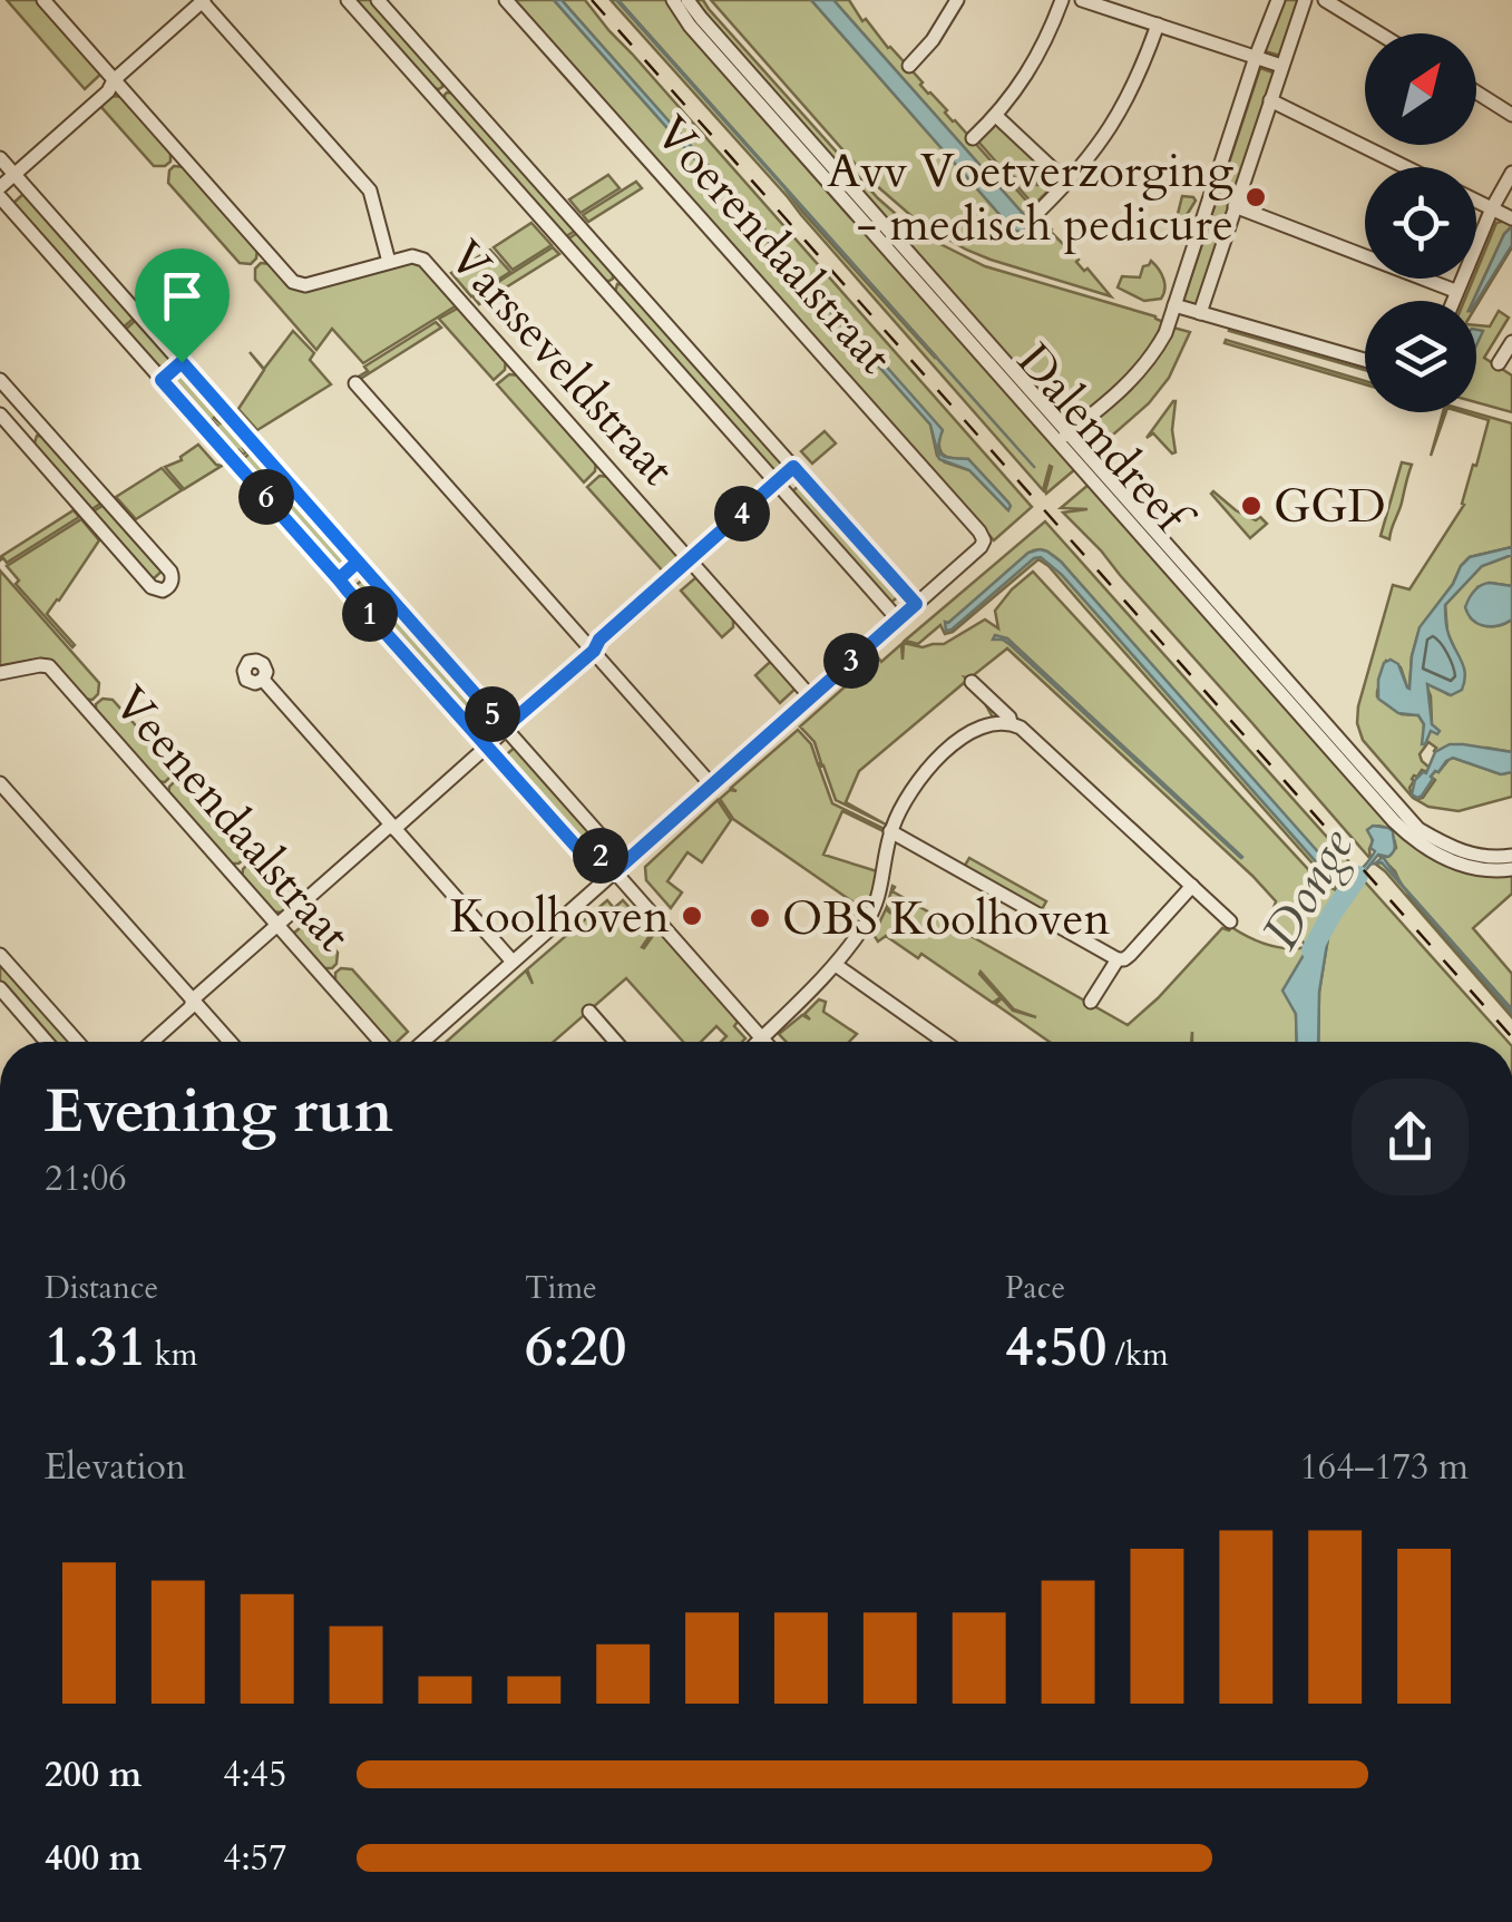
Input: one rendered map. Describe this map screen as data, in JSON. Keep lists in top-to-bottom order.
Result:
{
  "streets": {
    "street": [
      "Voerendaalstraat",
      "Varsseveldstraat",
      "Dalemdreef",
      "Veenendaalstraat"
    ]
  },
  "water": ["Donge"],
  "places": [
    "Avv Voetverzorging - medisch pedicure",
    "GGD",
    "Koolhoven",
    "OBS Koolhoven"
  ],
  "north": "top right",
  "page": {
    "pins": [
      "6",
      "4",
      "1",
      "3",
      "5",
      "2"
    ],
    "heading": ["Evening run", "21:06"],
    "stats": [
      ["Distance", "1.31 km"],
      ["Time", "6:20"],
      ["Pace", "4:50 /km"]
    ],
    "chart": ["Elevation", "164–173 m"],
    "list": [
      {
        "name": "200 m",
        "note": "4:45"
      },
      {
        "name": "400 m",
        "note": "4:57"
      }
    ]
  }
}
